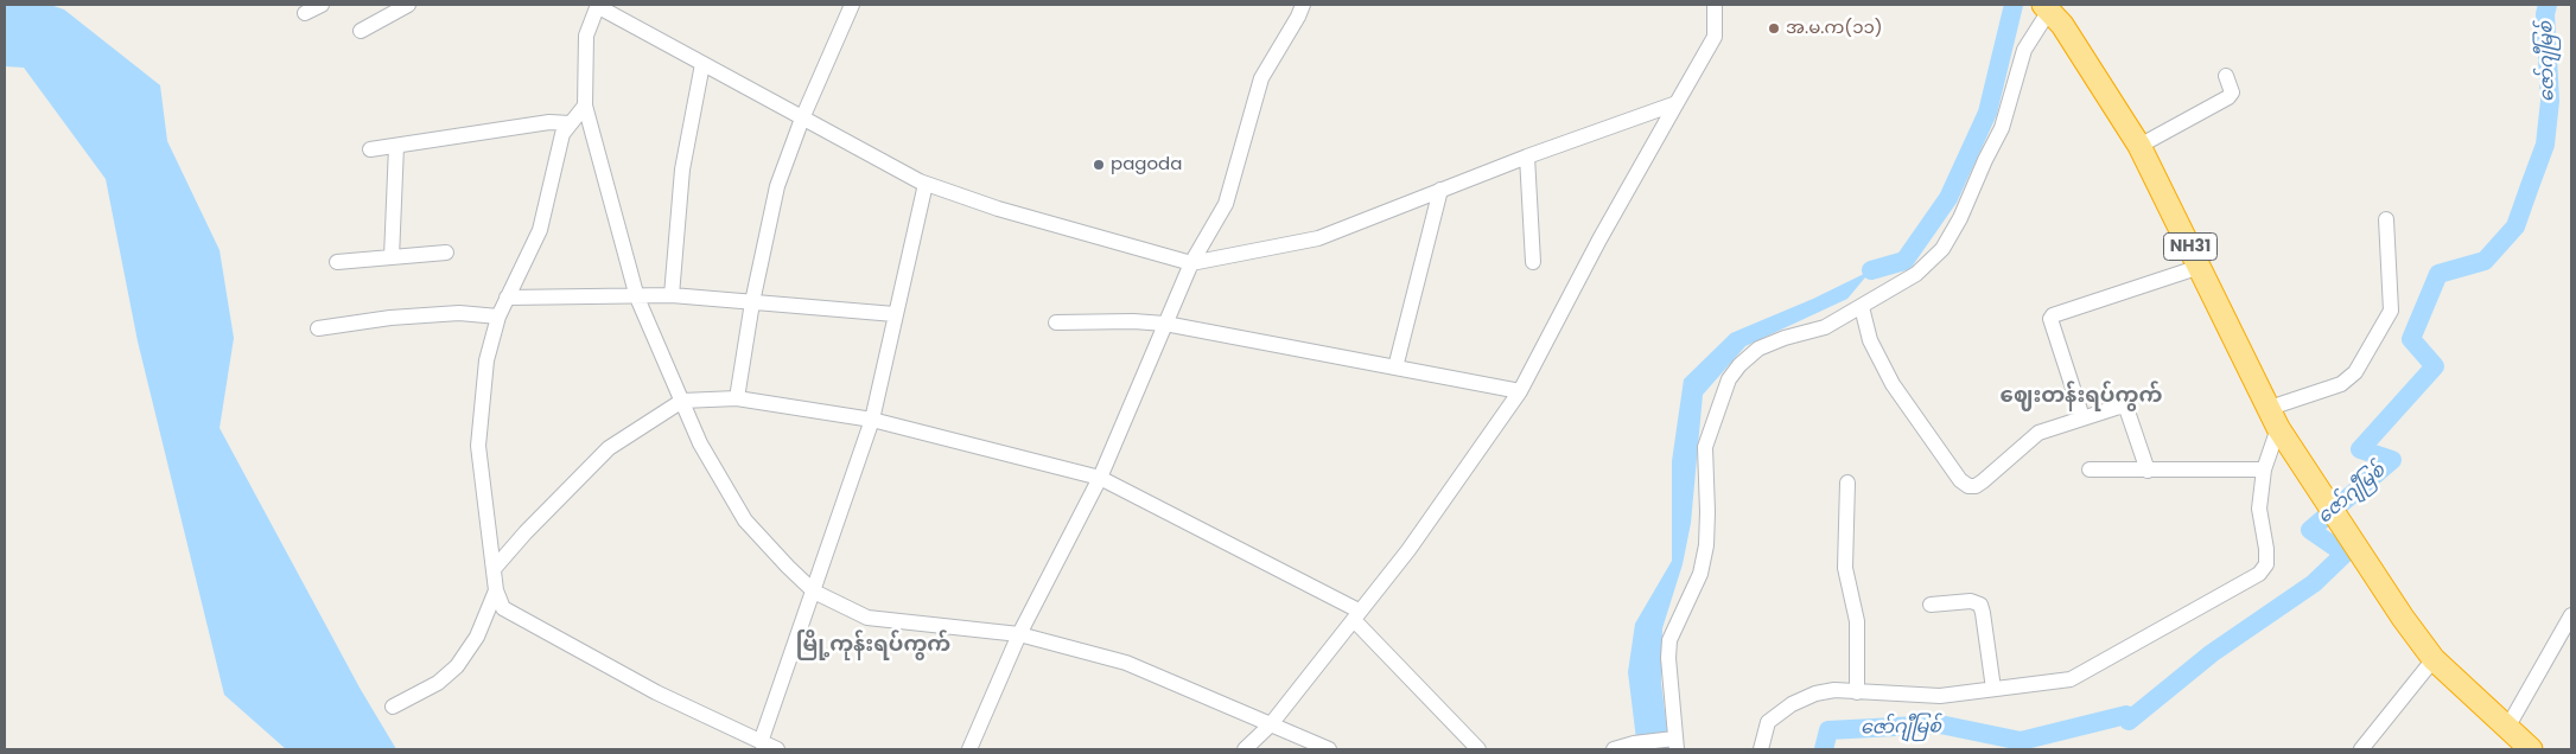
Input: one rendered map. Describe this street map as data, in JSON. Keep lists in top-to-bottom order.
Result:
{
  "streets": {
    "highway": ["NH31"]
  },
  "districts": ["ဈေးတန်းရပ်ကွက်", "မြို့ကုန်းရပ်ကွက်"],
  "water": ["ဇော်ဂျီမြစ်"],
  "places": ["အ.မ.က(၁၁)", "pagoda"]
}
